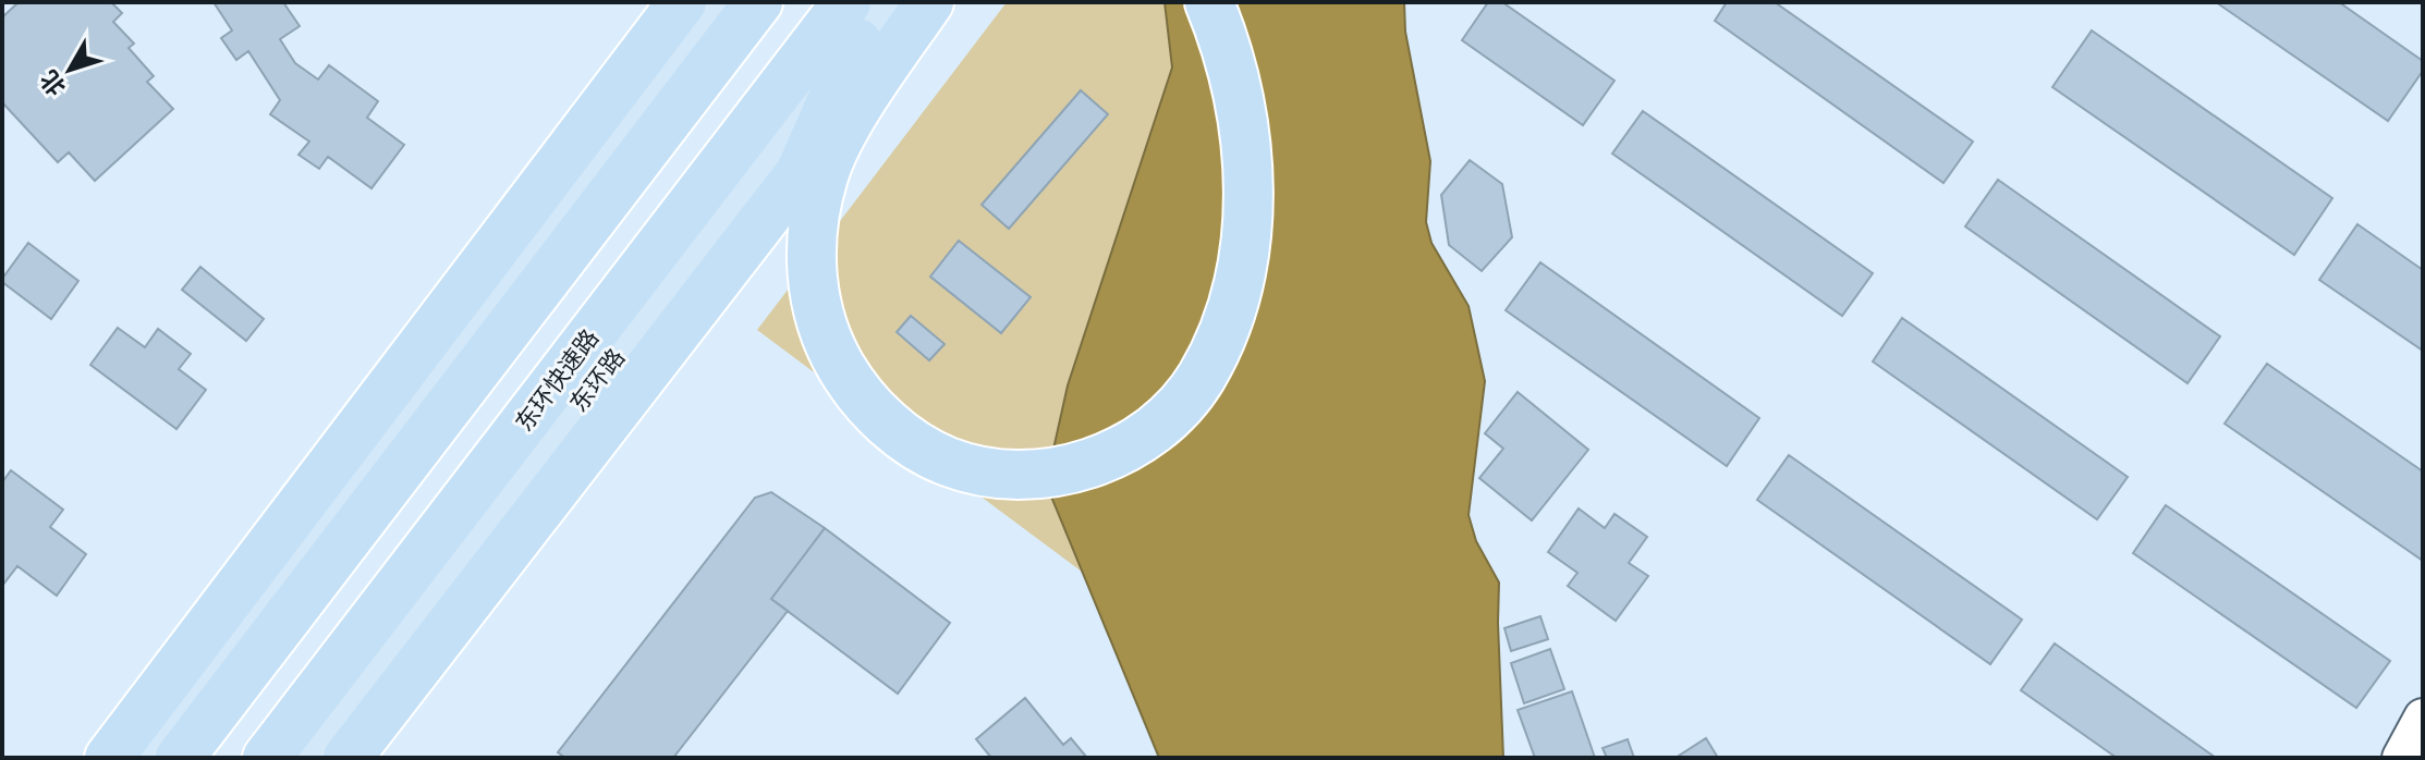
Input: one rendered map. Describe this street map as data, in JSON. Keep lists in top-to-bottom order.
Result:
{
  "streets": {
    "highway": ["东环快速路"],
    "main road": ["东环路"]
  },
  "crossings": [
    ["东环快速路", "东环路"]
  ],
  "north": "bottom left"
}
